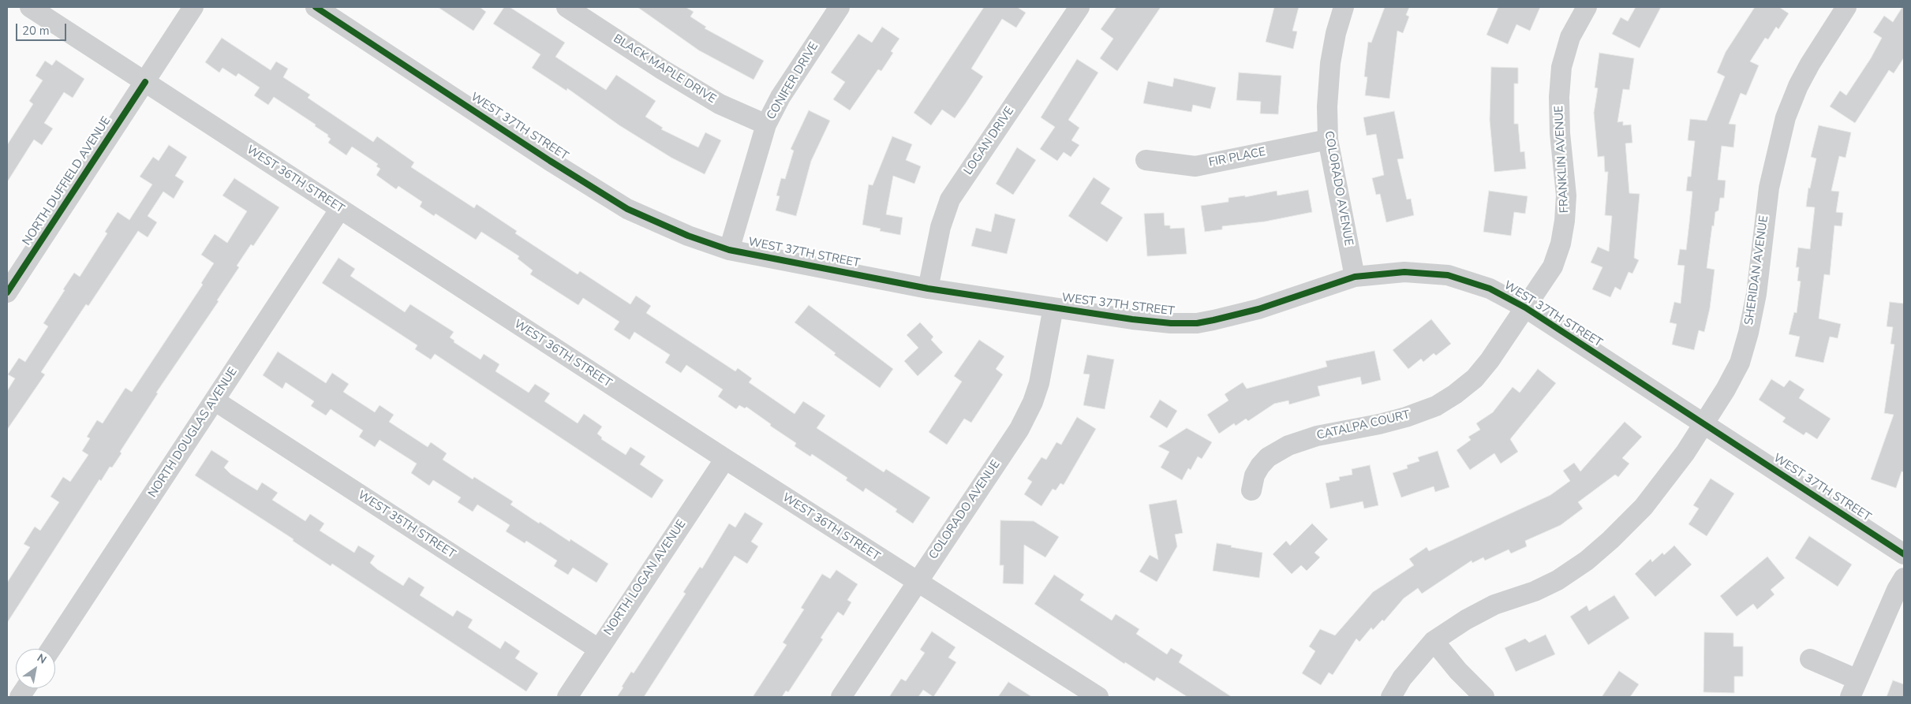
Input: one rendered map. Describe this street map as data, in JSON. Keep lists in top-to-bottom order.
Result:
{
  "streets": {
    "street": [
      "BLACK MAPLE DRIVE",
      "CONIFER DRIVE",
      "WEST 37TH STREET",
      "LOGAN DRIVE",
      "FIR PLACE",
      "FRANKLIN AVENUE",
      "WEST 36TH STREET",
      "NORTH DUFFIELD AVENUE",
      "COLORADO AVENUE",
      "SHERIDAN AVENUE",
      "CATALPA COURT",
      "NORTH DOUGLAS AVENUE",
      "WEST 35TH STREET",
      "NORTH LOGAN AVENUE"
    ]
  },
  "crossings": [
    ["BLACK MAPLE DRIVE", "CONIFER DRIVE"],
    ["CONIFER DRIVE", "WEST 37TH STREET"],
    ["WEST 37TH STREET", "LOGAN DRIVE"],
    ["WEST 37TH STREET", "FRANKLIN AVENUE"],
    ["WEST 37TH STREET", "COLORADO AVENUE"],
    ["WEST 37TH STREET", "SHERIDAN AVENUE"],
    ["WEST 37TH STREET", "CATALPA COURT"],
    ["FIR PLACE", "COLORADO AVENUE"],
    ["FRANKLIN AVENUE", "CATALPA COURT"],
    ["WEST 36TH STREET", "NORTH DUFFIELD AVENUE"],
    ["WEST 36TH STREET", "COLORADO AVENUE"],
    ["WEST 36TH STREET", "NORTH DOUGLAS AVENUE"],
    ["WEST 36TH STREET", "NORTH LOGAN AVENUE"],
    ["NORTH DOUGLAS AVENUE", "WEST 35TH STREET"],
    ["WEST 35TH STREET", "NORTH LOGAN AVENUE"]
  ],
  "scale_bar": "20 m",
  "north": "top right"
}
